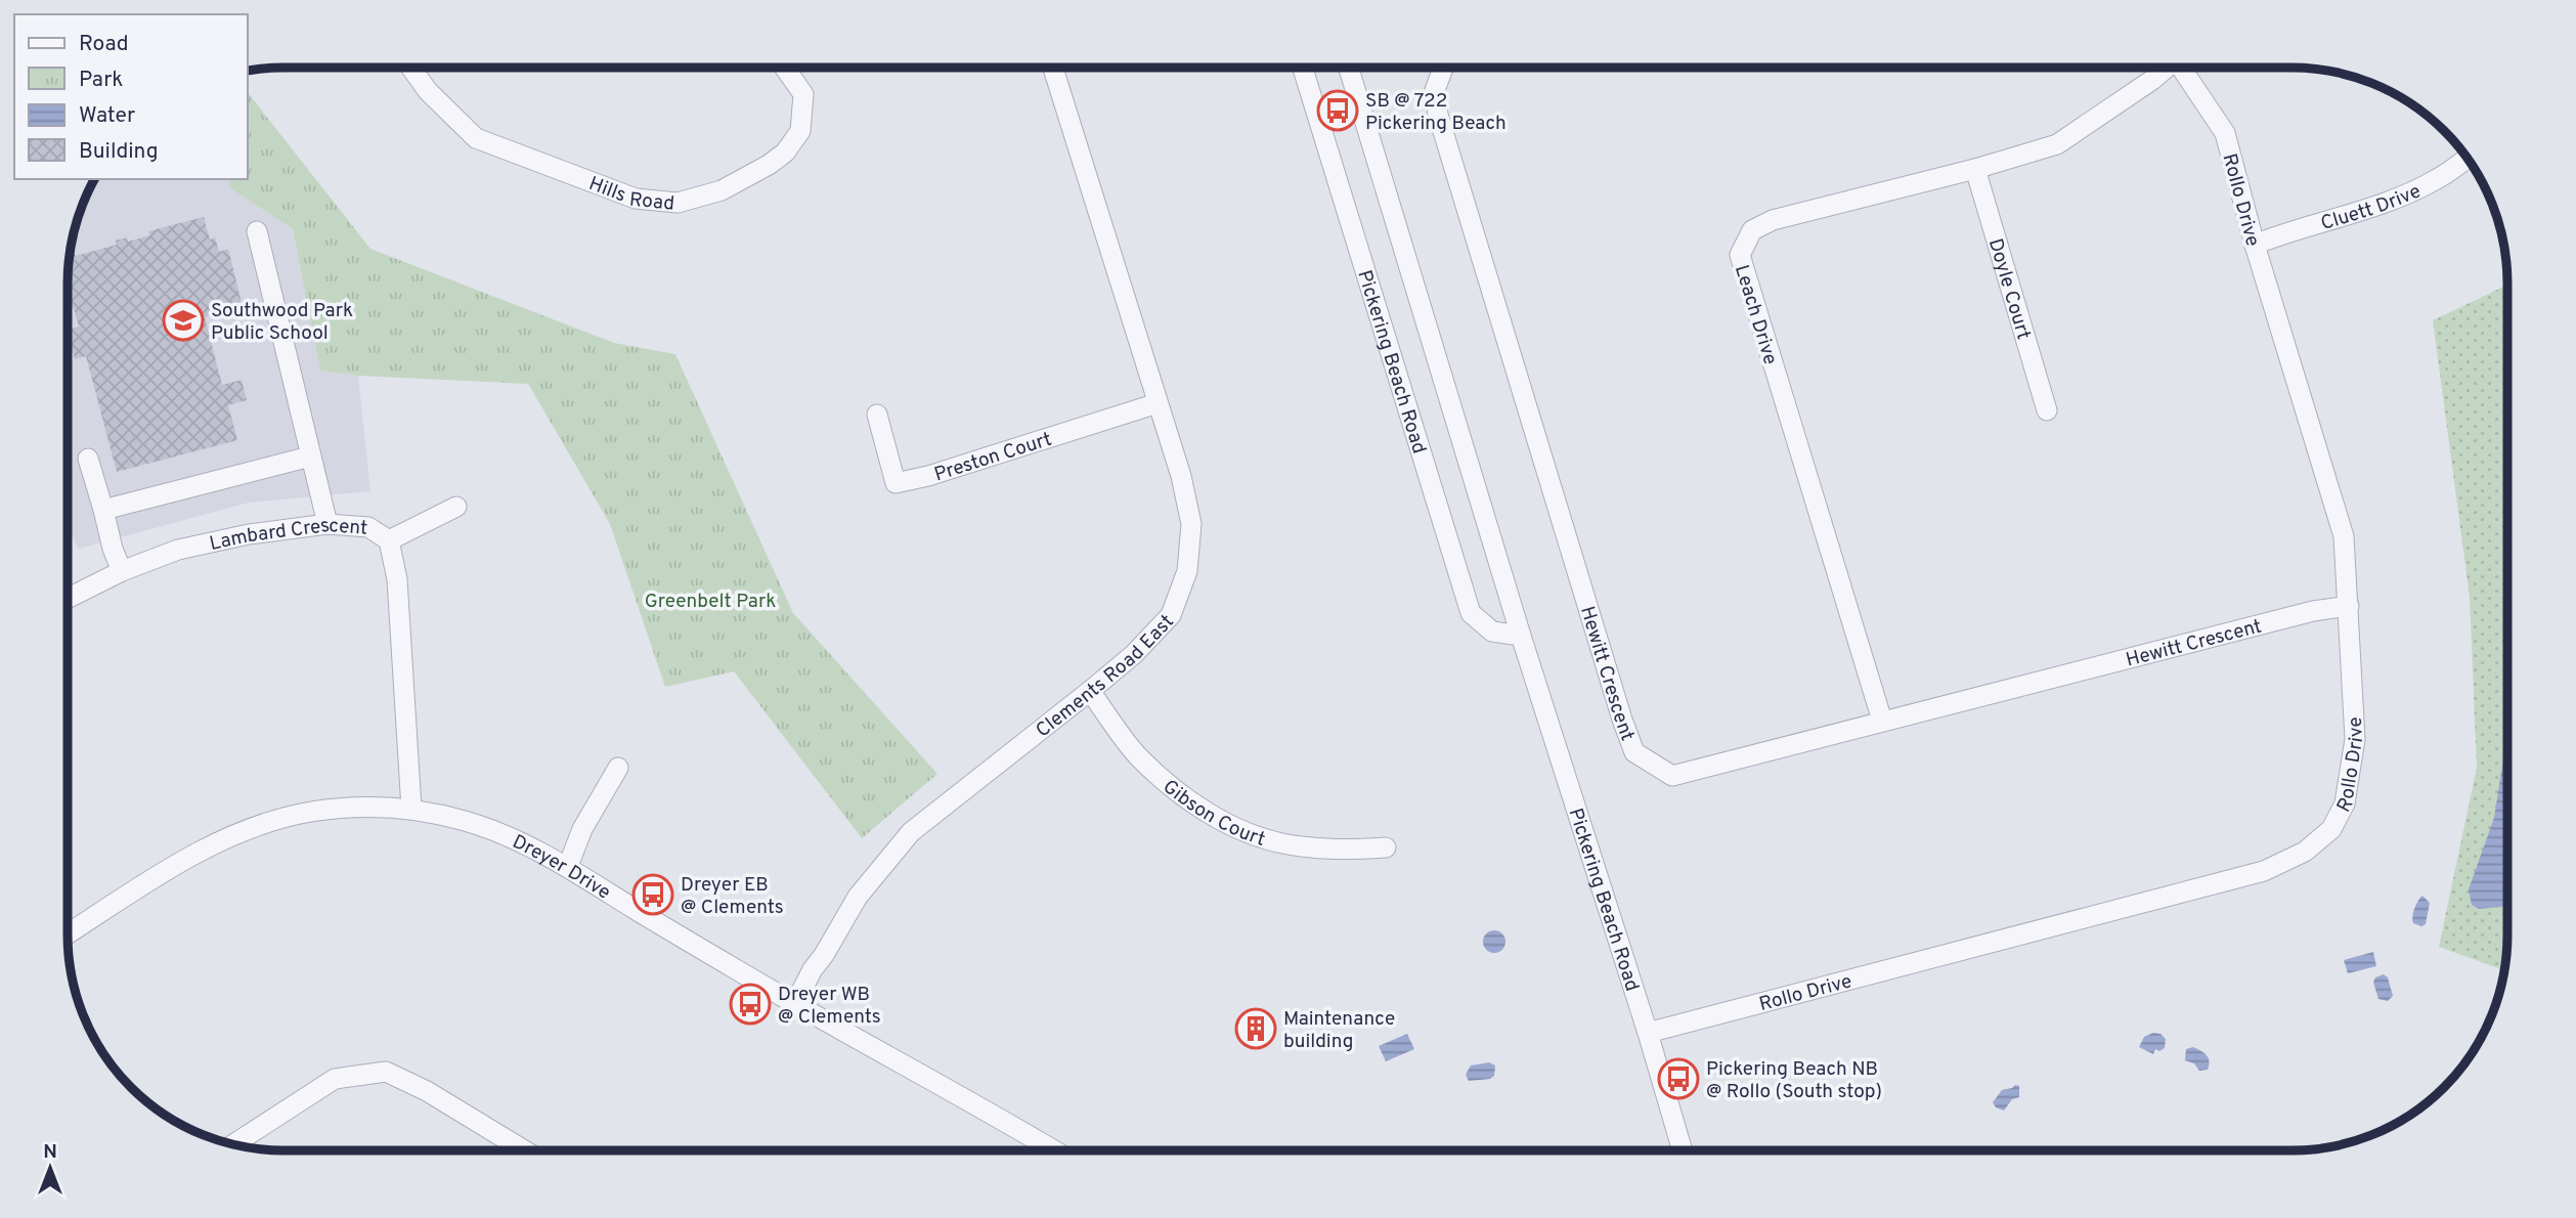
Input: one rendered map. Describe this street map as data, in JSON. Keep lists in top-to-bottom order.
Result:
{
  "streets": {
    "street": [
      "Hills Road",
      "Rollo Drive",
      "Cluett Drive",
      "Doyle Court",
      "Leach Drive",
      "Pickering Beach Road",
      "Preston Court",
      "Lambard Crescent",
      "Hewitt Crescent",
      "Clements Road East",
      "Gibson Court",
      "Dreyer Drive"
    ]
  },
  "crossings": [
    ["Rollo Drive", "Cluett Drive"],
    ["Rollo Drive", "Pickering Beach Road"],
    ["Rollo Drive", "Hewitt Crescent"],
    ["Doyle Court", "Leach Drive"],
    ["Leach Drive", "Hewitt Crescent"],
    ["Preston Court", "Clements Road East"],
    ["Lambard Crescent", "Dreyer Drive"],
    ["Clements Road East", "Gibson Court"],
    ["Clements Road East", "Dreyer Drive"]
  ],
  "parks": ["Greenbelt Park"],
  "places": {
    "bus stop": [
      "SB @ 722 Pickering Beach",
      "Dreyer EB @ Clements",
      "Dreyer WB @ Clements",
      "Pickering Beach NB @ Rollo (South stop)"
    ],
    "school or university": ["Southwood Park Public School"],
    "building": ["Maintenance building"]
  },
  "legend": [
    "Road",
    "Park",
    "Water",
    "Building"
  ],
  "north": "top"
}
